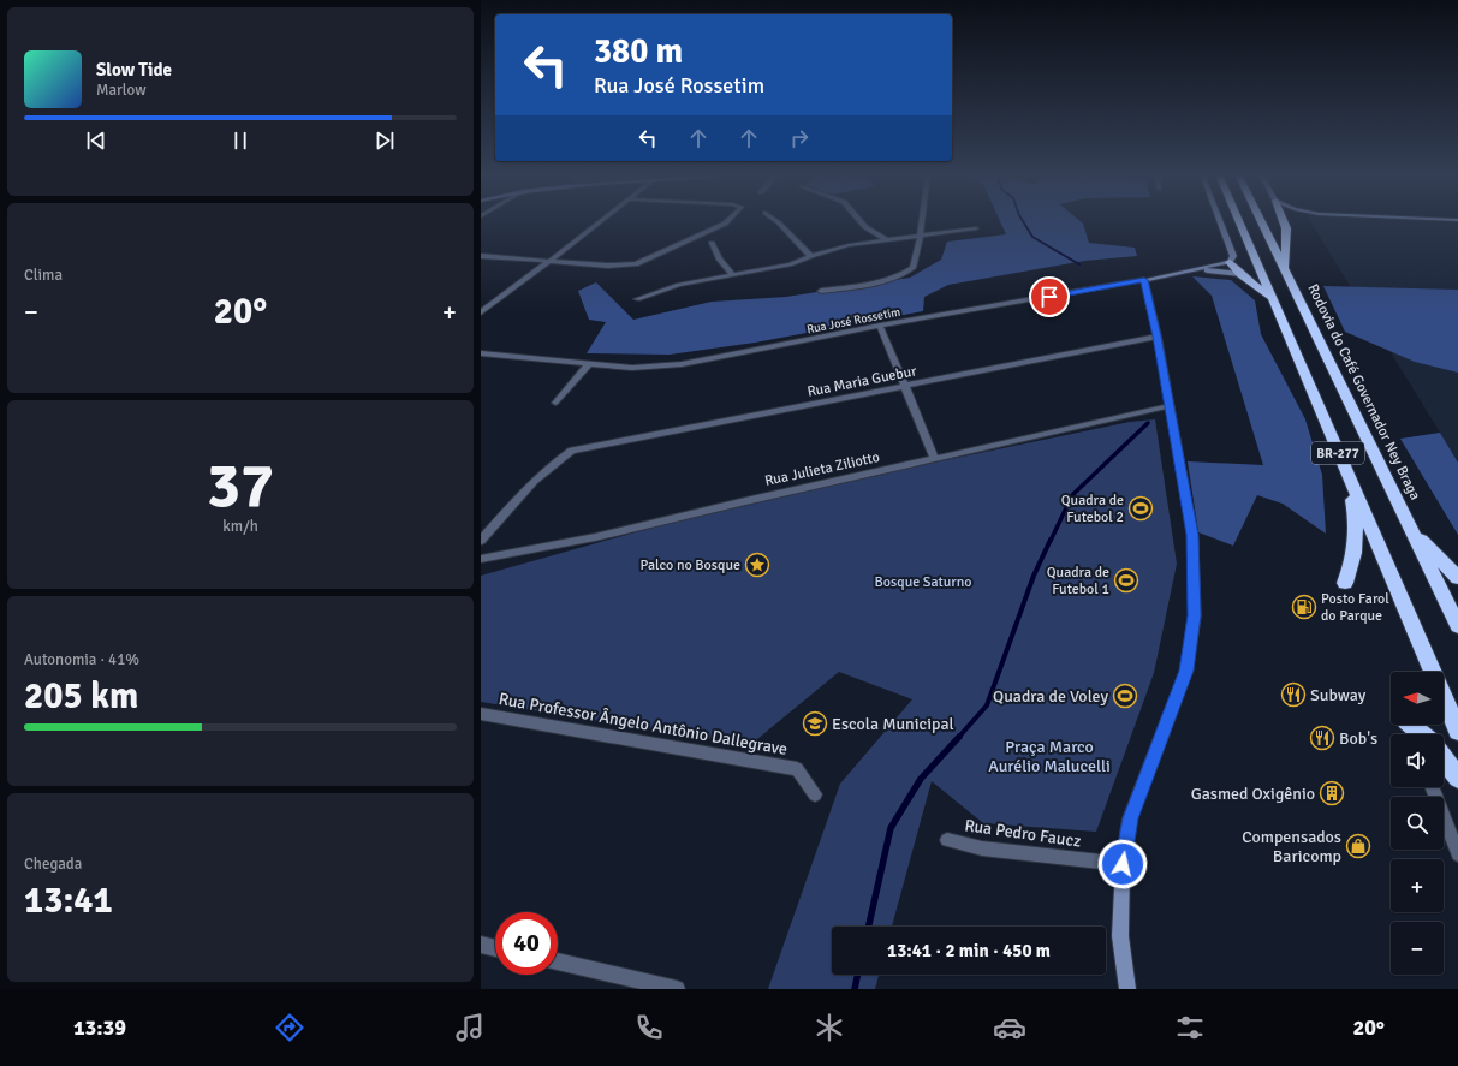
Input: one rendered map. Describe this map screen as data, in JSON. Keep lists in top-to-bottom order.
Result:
{
  "streets": {
    "highway": ["Rodovia do Café Governador Ney Braga", "BR-277"],
    "street": [
      "Rua José Rossetim",
      "Rua Maria Guebur",
      "Rua Julieta Ziliotto",
      "Rua Professor Ângelo Antônio Dallegrave",
      "Rua Pedro Faucz"
    ]
  },
  "parks": ["Bosque Saturno", "Praça Marco Aurélio Malucelli"],
  "places": {
    "sports": ["Quadra de Futebol 2", "Quadra de Futebol 1", "Quadra de Voley"],
    "place": ["Palco no Bosque"],
    "fuel station": ["Posto Farol do Parque"],
    "restaurant": ["Subway", "Bob's"],
    "school or university": ["Escola Municipal"],
    "building": ["Gasmed Oxigênio"],
    "shop": ["Compensados Baricomp"]
  },
  "north": "left",
  "page": {
    "turn": ["380 m", "Rua José Rossetim"],
    "song": ["Slow Tide", "Marlow"],
    "tile": [
      "Clima",
      ["37", "km/h"],
      ["Autonomia · 41%", "205 km"],
      ["Chegada", "13:41"]
    ],
    "heat": ["−", "20°", "+"],
    "map_buttons": ["+", "−"],
    "limit": "40",
    "trip": "13:41 · 2 min · 450 m",
    "tabs": ["13:39", "20°"]
  }
}
